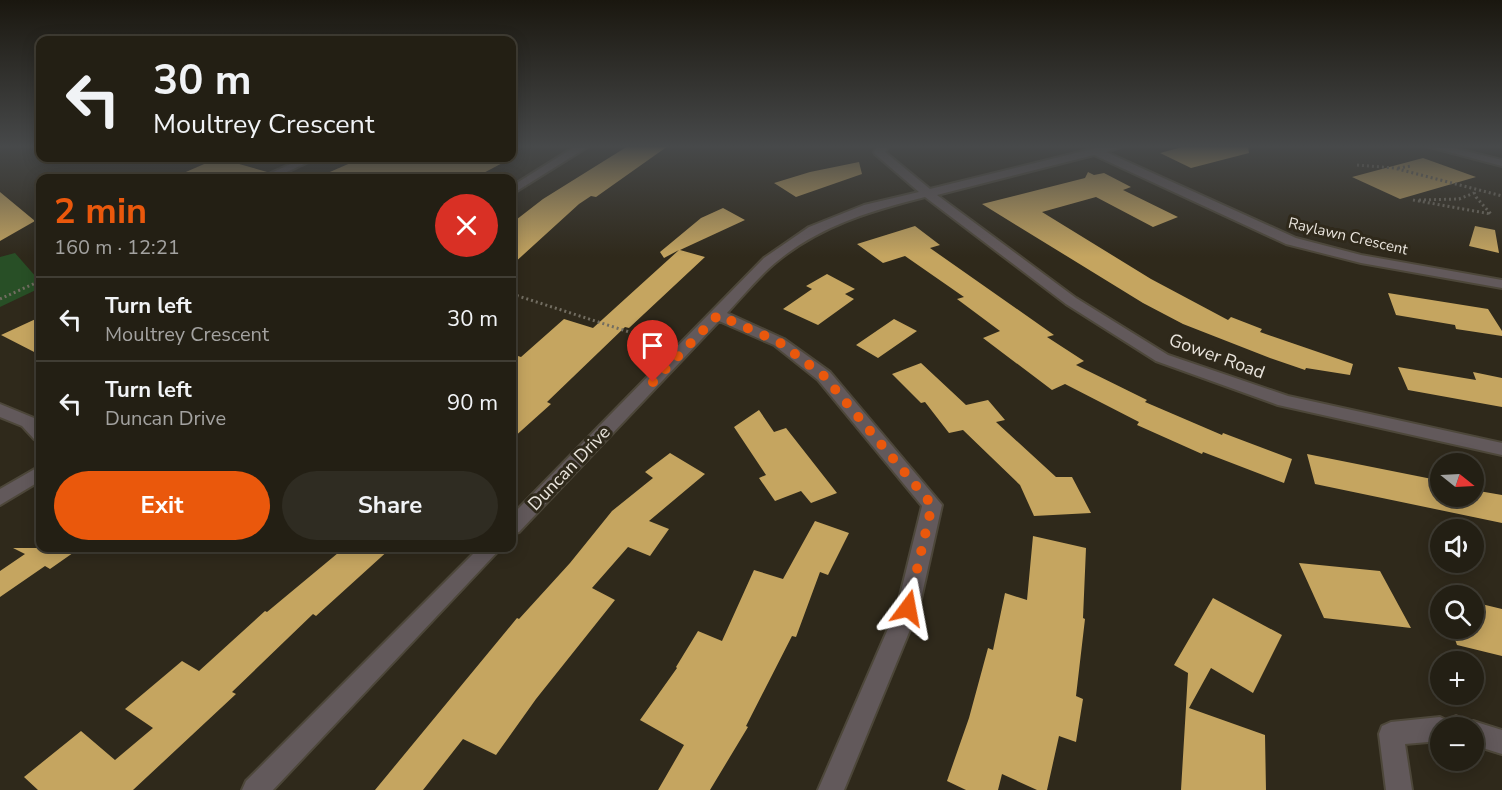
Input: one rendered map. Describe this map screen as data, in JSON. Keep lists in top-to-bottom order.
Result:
{
  "streets": {
    "street": ["Raylawn Crescent", "Gower Road", "Duncan Drive"]
  },
  "crossings": [
    ["Gower Road", "Duncan Drive"]
  ],
  "north": "right",
  "page": {
    "turn": ["30 m", "Moultrey Crescent"],
    "heading": ["2 min", "160 m · 12:21"],
    "list": [
      {
        "name": "Turn left",
        "note": "Moultrey Crescent",
        "value": "30 m"
      },
      {
        "name": "Turn left",
        "note": "Duncan Drive",
        "value": "90 m"
      }
    ],
    "map_buttons": ["+", "−"],
    "buttons": ["Exit", "Share"]
  }
}
